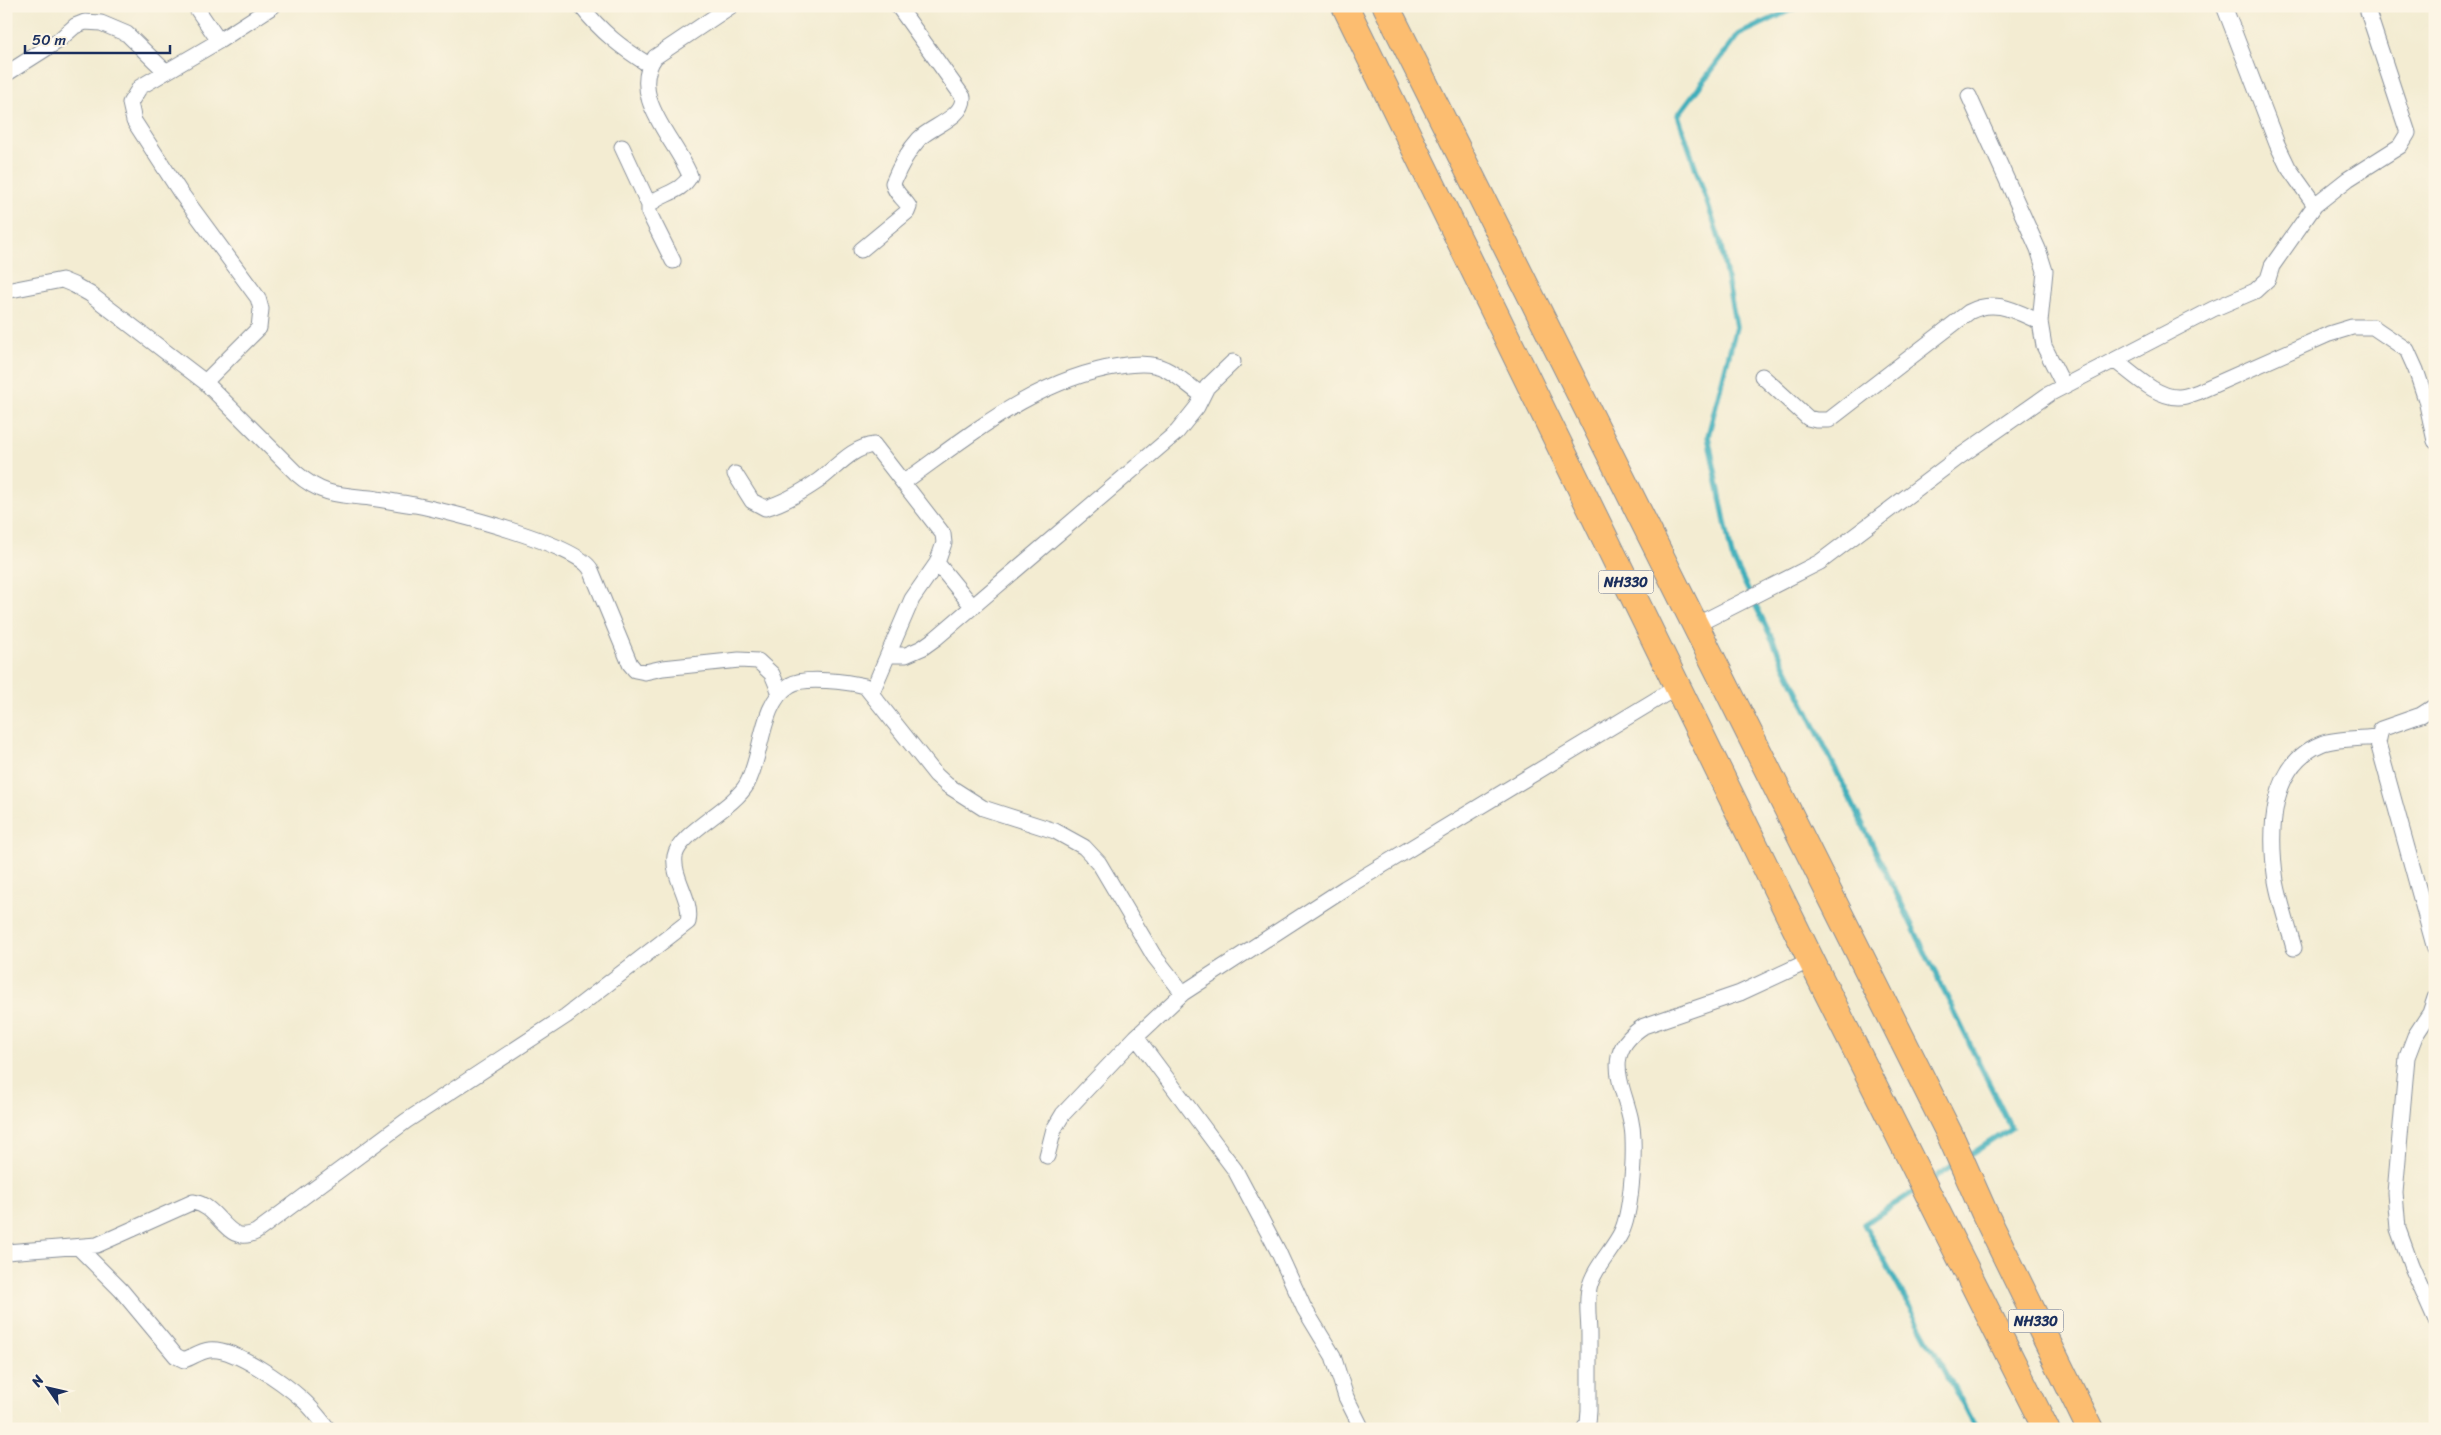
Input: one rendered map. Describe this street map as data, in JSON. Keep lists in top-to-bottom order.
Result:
{
  "streets": {
    "highway": ["NH330"]
  },
  "scale_bar": "50 m",
  "north": "top left"
}
